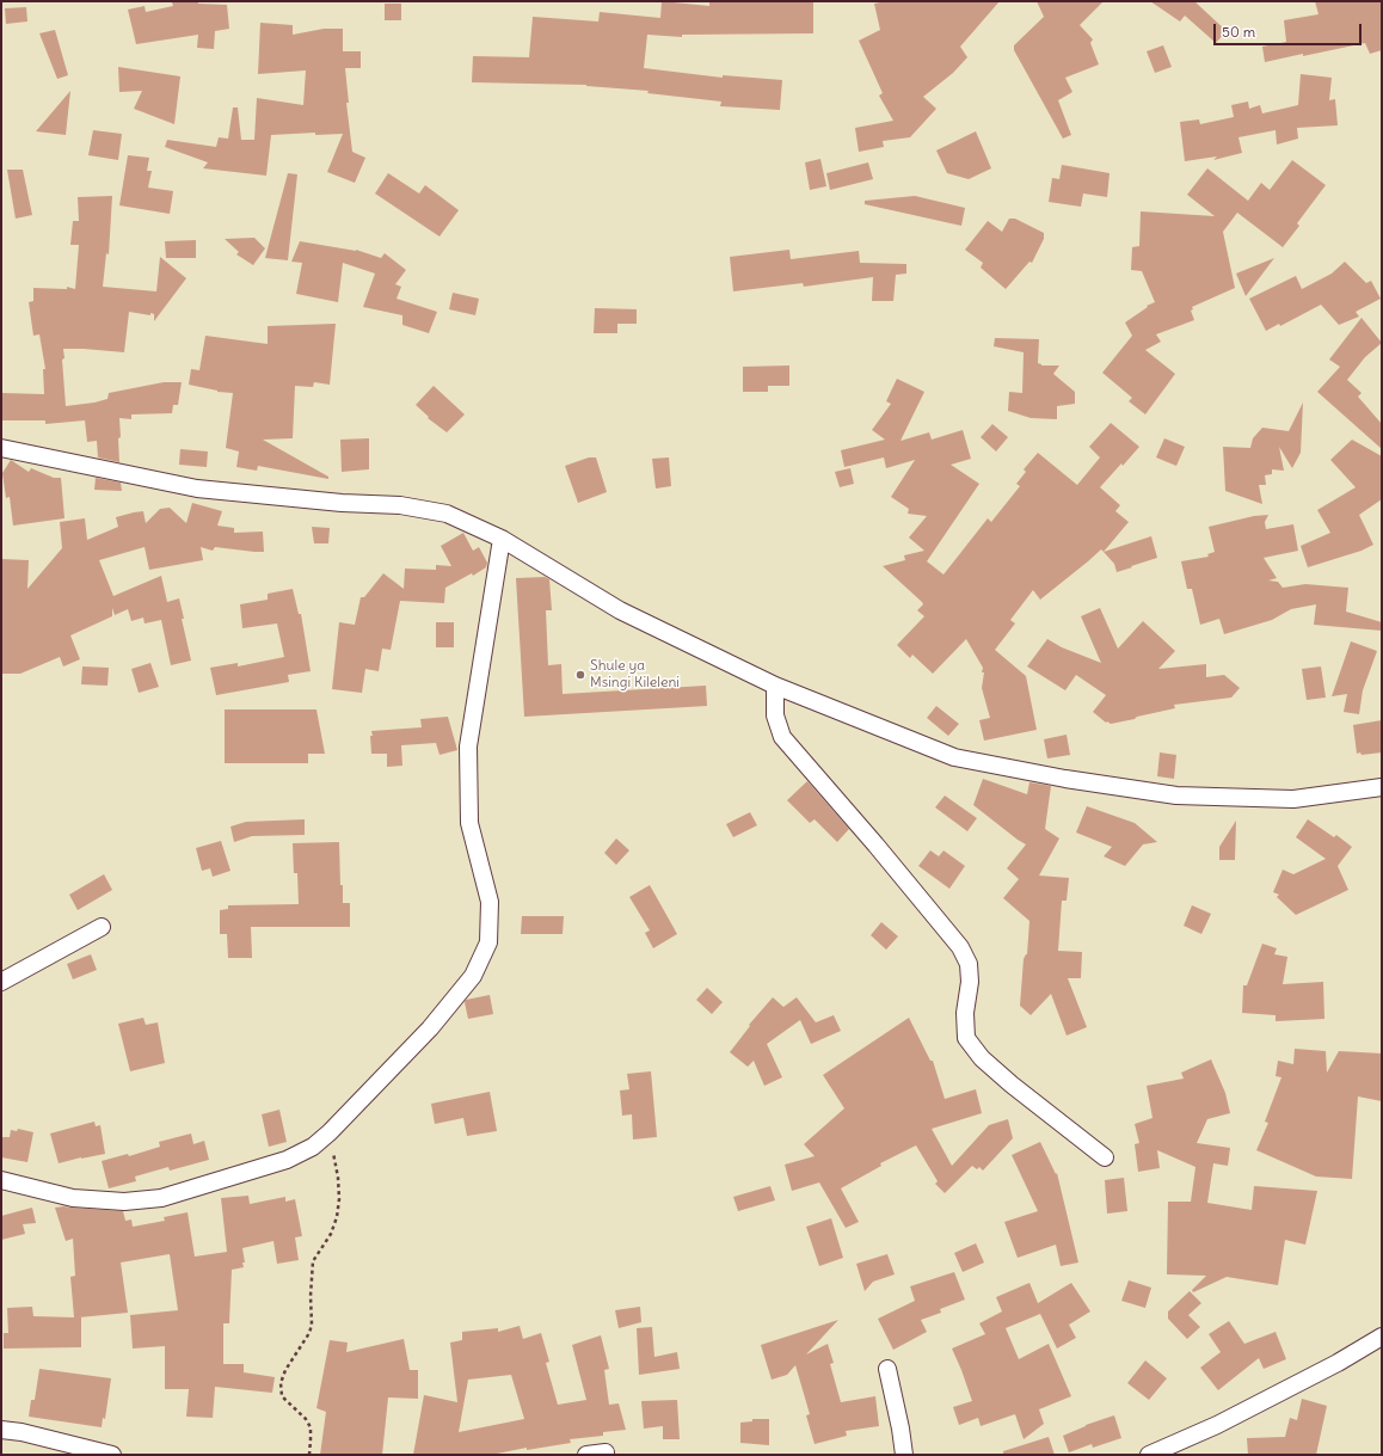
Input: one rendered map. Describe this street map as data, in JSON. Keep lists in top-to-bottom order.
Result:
{
  "places": ["Shule ya Msingi Kileleni"],
  "scale_bar": "50 m"
}
